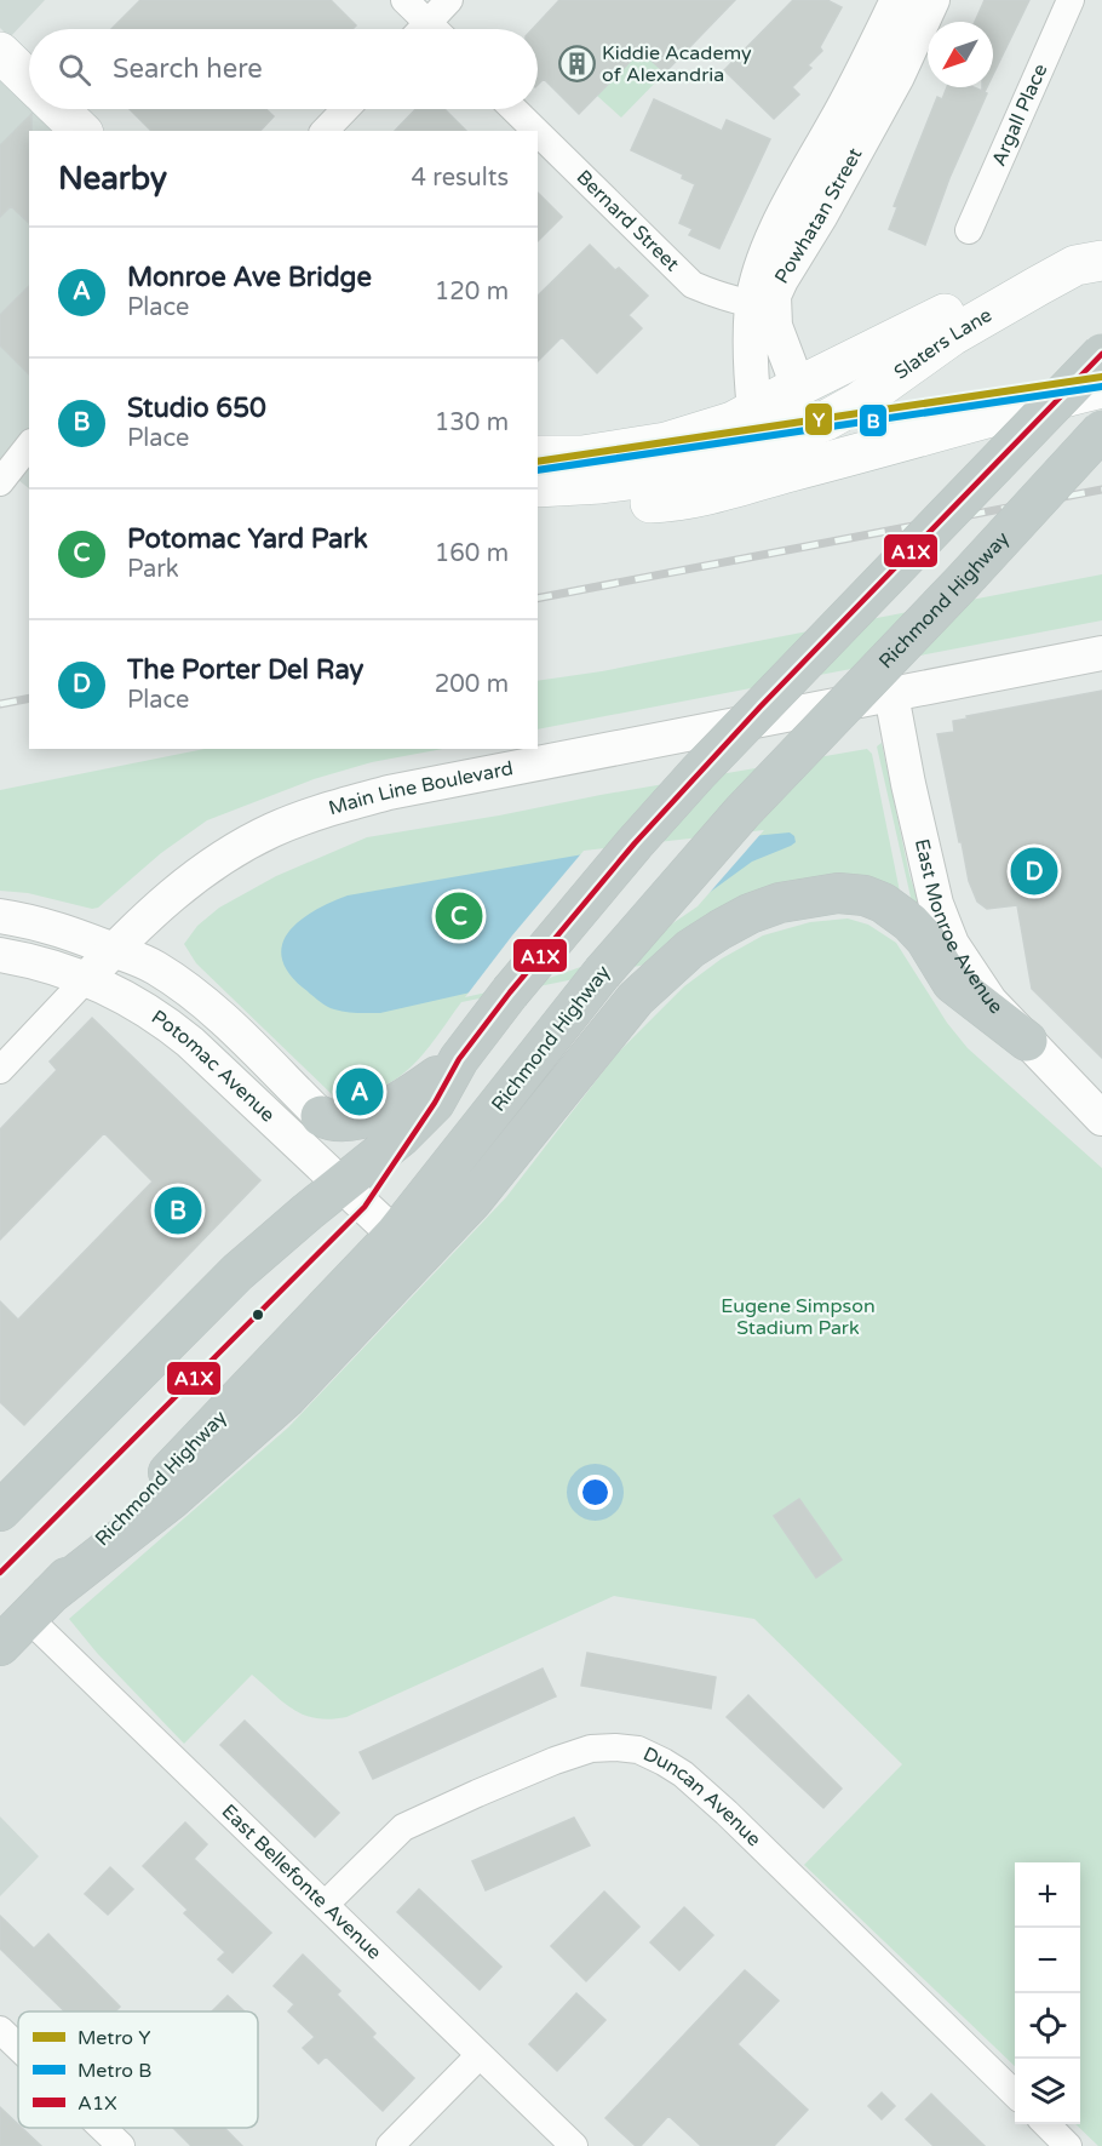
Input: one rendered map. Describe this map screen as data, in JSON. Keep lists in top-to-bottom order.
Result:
{
  "streets": {
    "highway": ["Richmond Highway"],
    "main road": ["Slaters Lane"],
    "street": [
      "Argall Place",
      "Powhatan Street",
      "Bernard Street",
      "Main Line Boulevard",
      "East Monroe Avenue",
      "Potomac Avenue",
      "Duncan Avenue",
      "East Bellefonte Avenue"
    ]
  },
  "crossings": [
    ["Powhatan Street", "Bernard Street"],
    ["Powhatan Street", "Slaters Lane"],
    ["Richmond Highway", "Potomac Avenue"],
    ["Richmond Highway", "East Bellefonte Avenue"],
    ["Main Line Boulevard", "East Monroe Avenue"],
    ["Main Line Boulevard", "Potomac Avenue"],
    ["Duncan Avenue", "East Bellefonte Avenue"]
  ],
  "parks": ["Eugene Simpson Stadium Park"],
  "places": {
    "building": ["Kiddie Academy of Alexandria"]
  },
  "lines": ["transit line A1X", "metro line Y", "metro line B"],
  "legend": ["Metro Y", "Metro B", "A1X"],
  "north": "bottom left",
  "page": {
    "search": "Search here",
    "heading": ["Nearby", "4 results"],
    "list": [
      {
        "mark": "A",
        "name": "Monroe Ave Bridge",
        "note": "Place",
        "value": "120 m"
      },
      {
        "mark": "B",
        "name": "Studio 650",
        "note": "Place",
        "value": "130 m"
      },
      {
        "mark": "C",
        "name": "Potomac Yard Park",
        "note": "Park",
        "value": "160 m"
      },
      {
        "mark": "D",
        "name": "The Porter Del Ray",
        "note": "Place",
        "value": "200 m"
      }
    ],
    "pins": [
      "D",
      "C",
      "A",
      "B"
    ],
    "map_buttons": ["+", "−"]
  }
}
